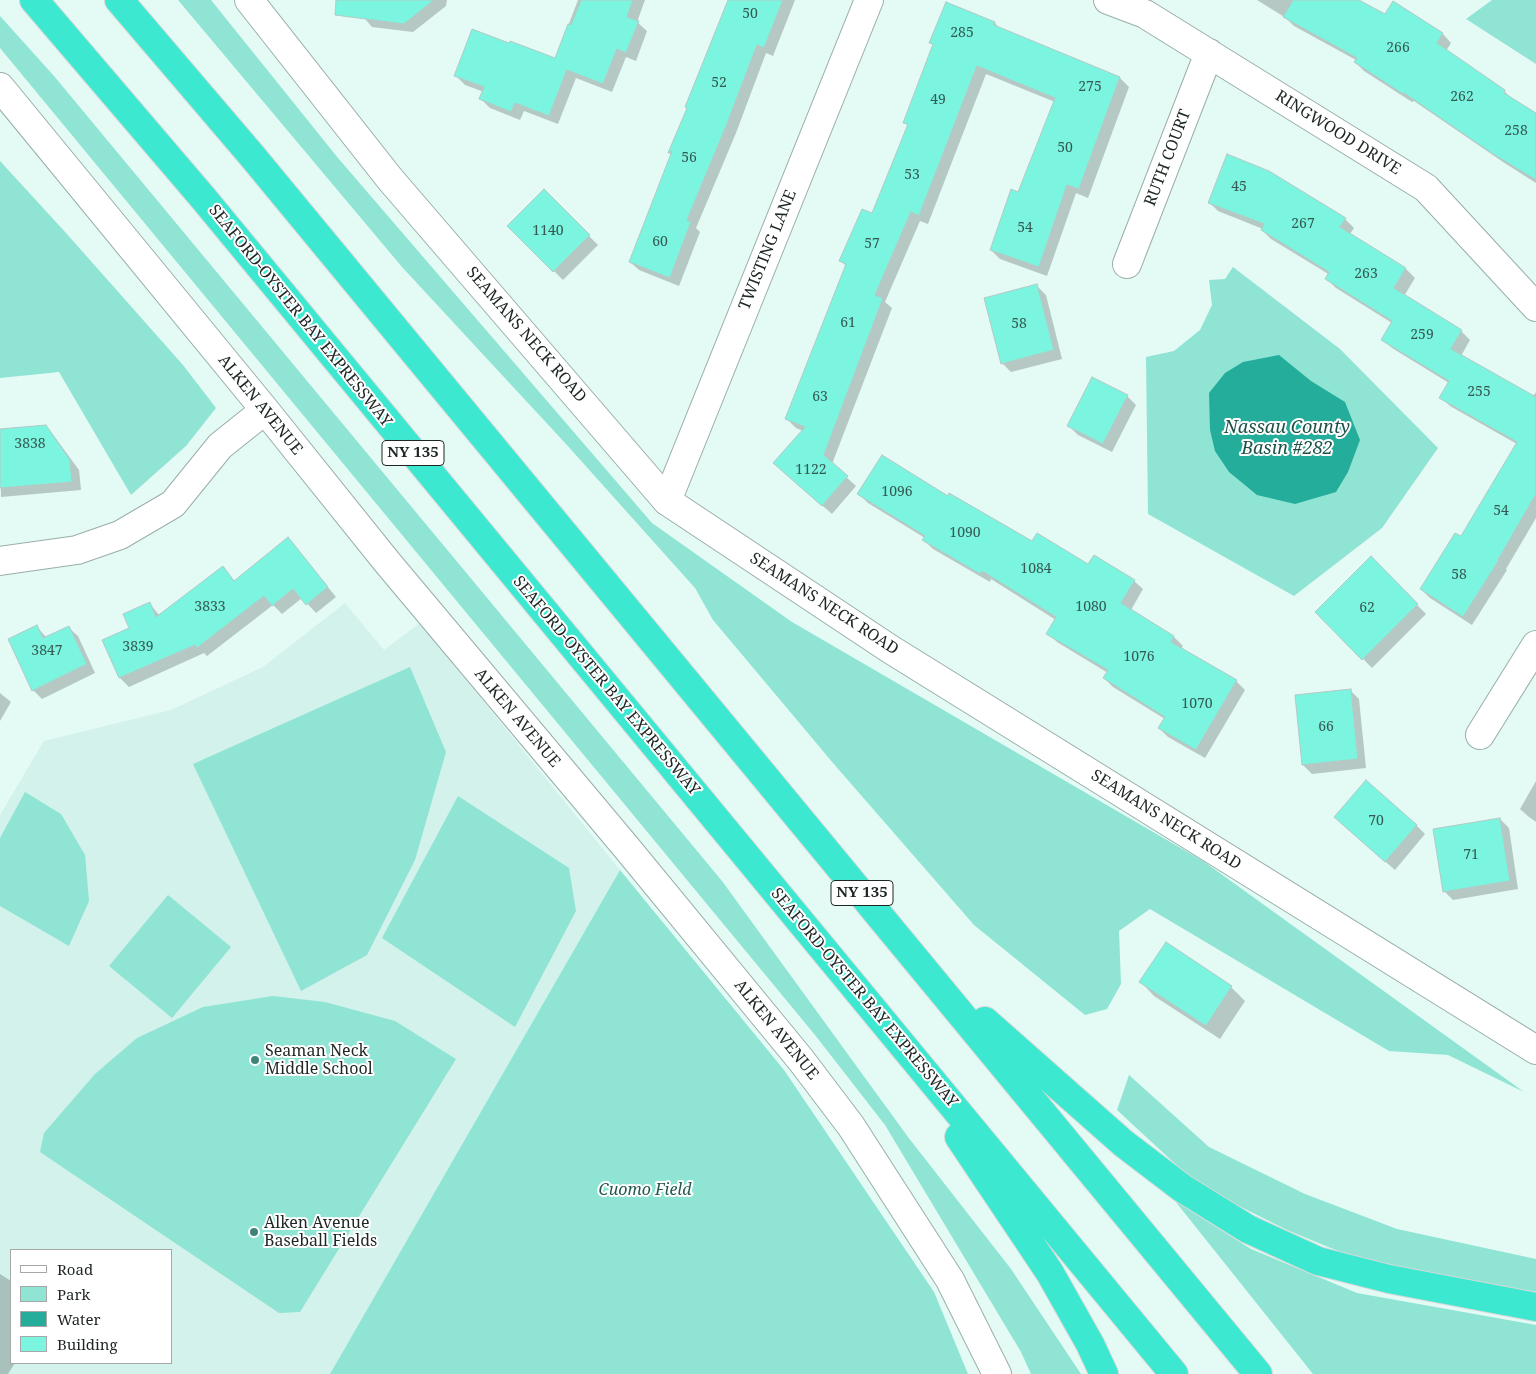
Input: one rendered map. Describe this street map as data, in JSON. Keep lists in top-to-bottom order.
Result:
{
  "streets": {
    "highway": ["SEAFORD-OYSTER BAY EXPRESSWAY", "NY 135"],
    "street": [
      "RINGWOOD DRIVE",
      "RUTH COURT",
      "TWISTING LANE",
      "SEAMANS NECK ROAD",
      "ALKEN AVENUE"
    ]
  },
  "crossings": [
    ["RINGWOOD DRIVE", "RUTH COURT"],
    ["TWISTING LANE", "SEAMANS NECK ROAD"]
  ],
  "water": ["Nassau County Basin #282"],
  "parks": ["Cuomo Field"],
  "places": ["Seaman Neck Middle School", "Alken Avenue Baseball Fields"],
  "house_numbers": [
    "50",
    "285",
    "266",
    "52",
    "275",
    "262",
    "49",
    "258",
    "50",
    "56",
    "53",
    "45",
    "267",
    "54",
    "1140",
    "60",
    "57",
    "263",
    "61",
    "58",
    "259",
    "255",
    "63",
    "3838",
    "1122",
    "1096",
    "54",
    "1090",
    "1084",
    "58",
    "3833",
    "1080",
    "62",
    "3839",
    "3847",
    "1076",
    "1070",
    "66",
    "70",
    "71"
  ],
  "legend": [
    "Road",
    "Park",
    "Water",
    "Building"
  ]
}
